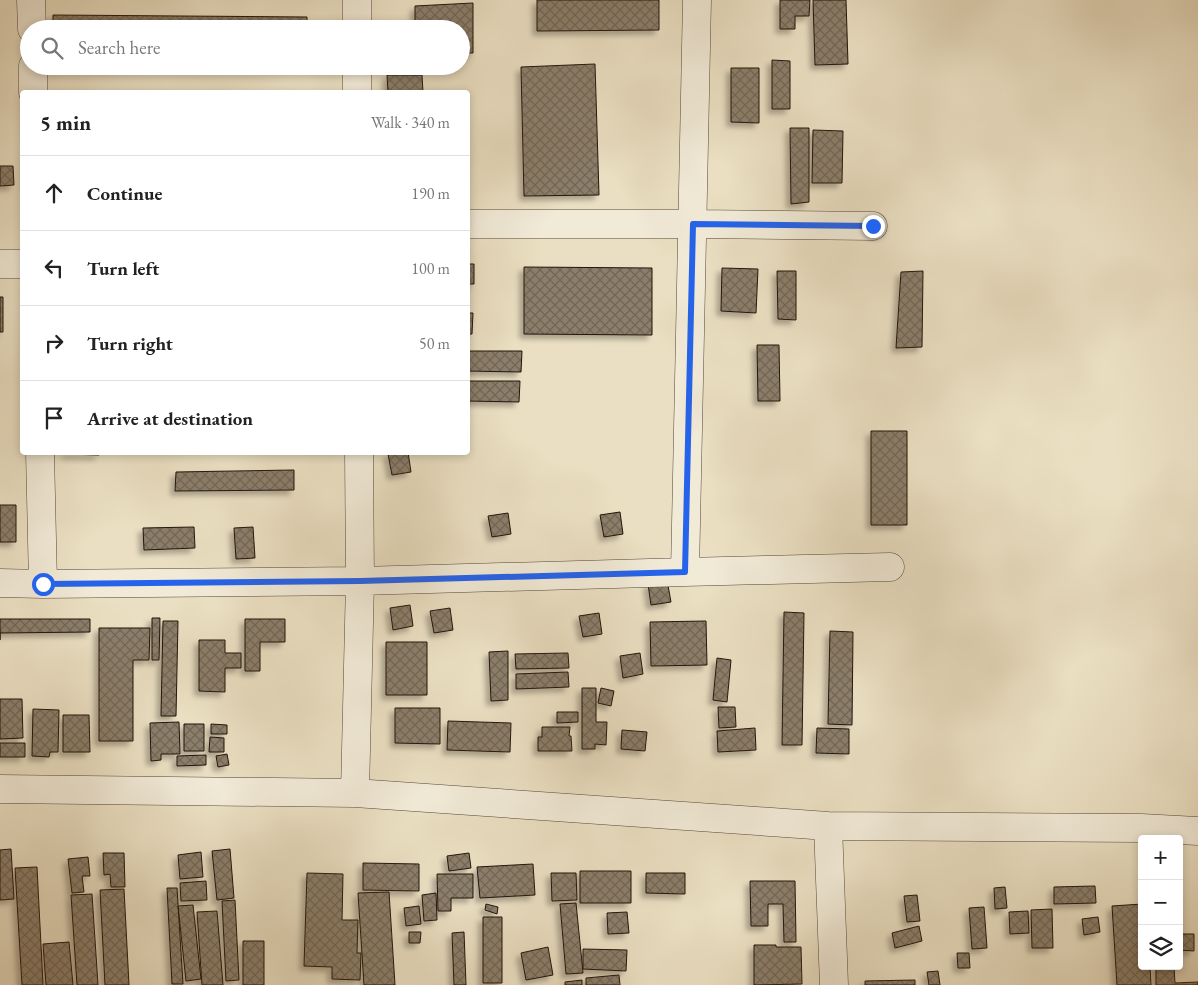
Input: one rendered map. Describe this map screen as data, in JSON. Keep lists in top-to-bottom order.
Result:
{
  "page": {
    "search": "Search here",
    "heading": ["5 min", "Walk · 340 m"],
    "list": [
      ["Continue", "190 m"],
      ["Turn left", "100 m"],
      ["Turn right", "50 m"],
      "Arrive at destination"
    ],
    "map_buttons": ["+", "−"]
  }
}
